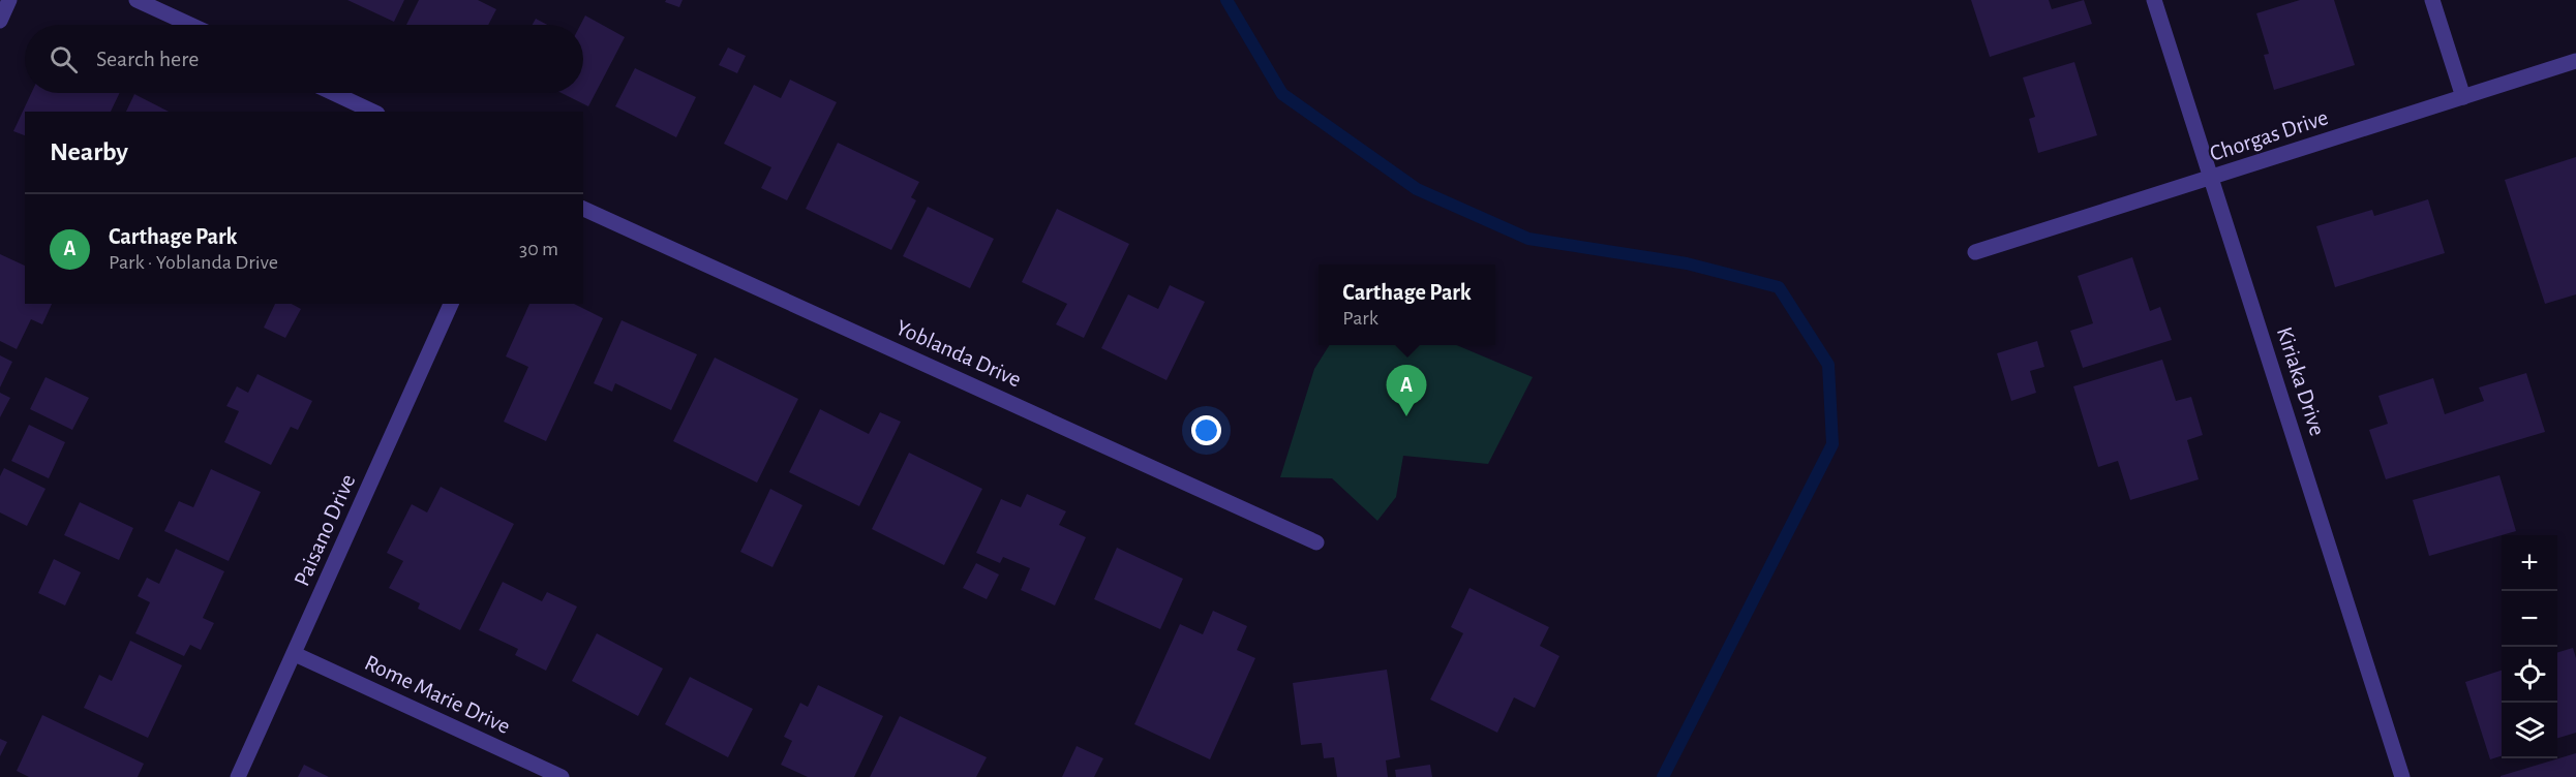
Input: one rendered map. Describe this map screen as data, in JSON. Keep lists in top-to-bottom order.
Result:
{
  "streets": {
    "street": [
      "Chorgas Drive",
      "Yoblanda Drive",
      "Kiriaka Drive",
      "Paisano Drive",
      "Rome Marie Drive"
    ]
  },
  "crossings": [
    ["Chorgas Drive", "Kiriaka Drive"],
    ["Paisano Drive", "Rome Marie Drive"]
  ],
  "page": {
    "search": "Search here",
    "heading": "Nearby",
    "list": [
      {
        "mark": "A",
        "name": "Carthage Park",
        "note": "Park · Yoblanda Drive",
        "value": "30 m"
      }
    ],
    "popup": ["Carthage Park", "Park"],
    "pins": "A",
    "map_buttons": ["+", "−"]
  }
}
